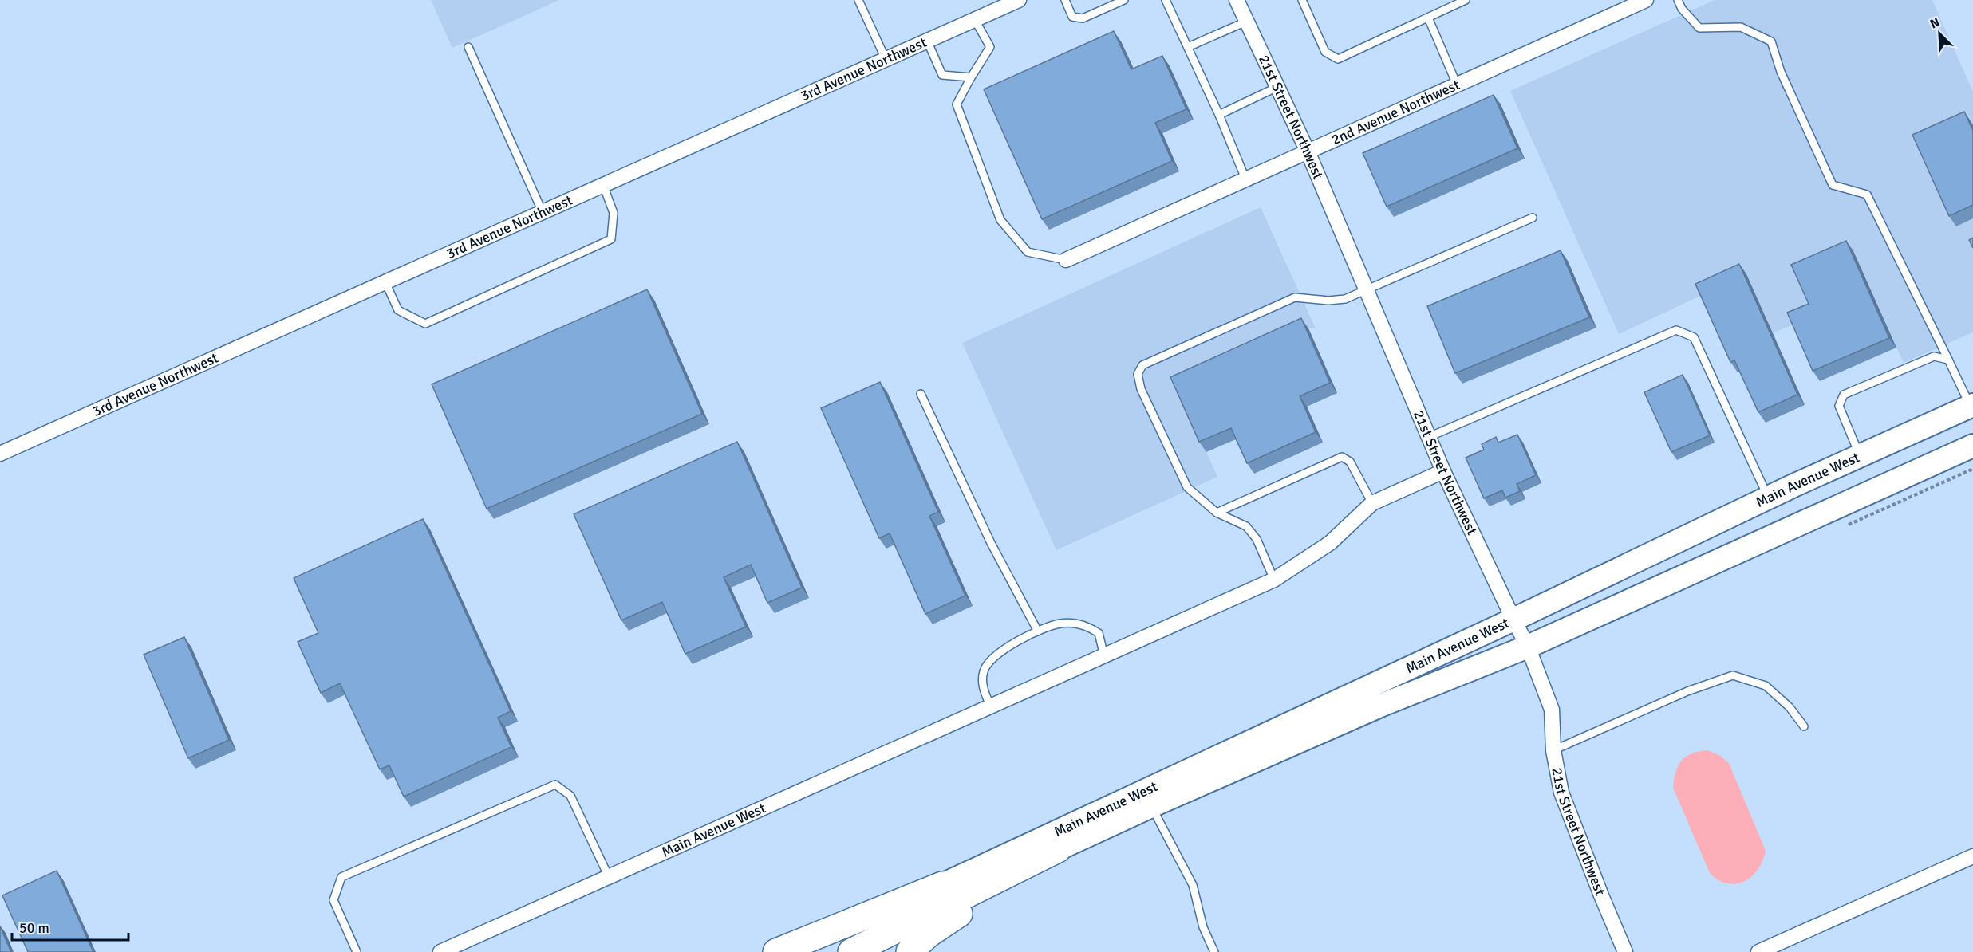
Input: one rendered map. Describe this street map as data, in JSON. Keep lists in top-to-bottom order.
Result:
{
  "streets": {
    "main road": ["Main Avenue West"],
    "street": ["3rd Avenue Northwest", "2nd Avenue Northwest", "21st Street Northwest"]
  },
  "crossings": [
    ["2nd Avenue Northwest", "21st Street Northwest"],
    ["21st Street Northwest", "Main Avenue West"]
  ],
  "scale_bar": "50 m",
  "north": "top left"
}
